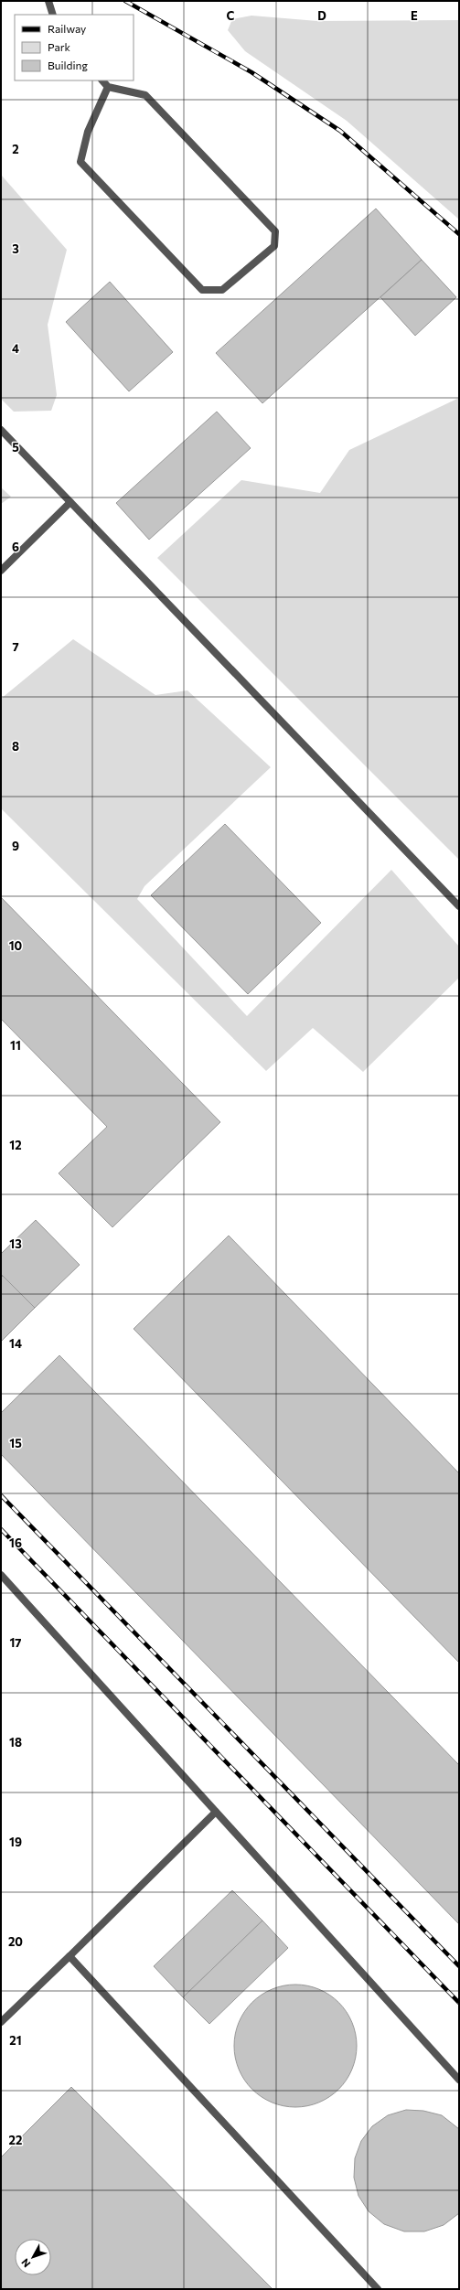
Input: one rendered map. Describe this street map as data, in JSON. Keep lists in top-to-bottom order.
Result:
{
  "legend": ["Railway", "Park", "Building"],
  "north": "bottom left",
  "grid": {
    "columns": ["C", "D", "E"],
    "rows": [
      "2",
      "3",
      "4",
      "5",
      "6",
      "7",
      "8",
      "9",
      "10",
      "11",
      "12",
      "13",
      "14",
      "15",
      "16",
      "17",
      "18",
      "19",
      "20",
      "21",
      "22"
    ]
  }
}
